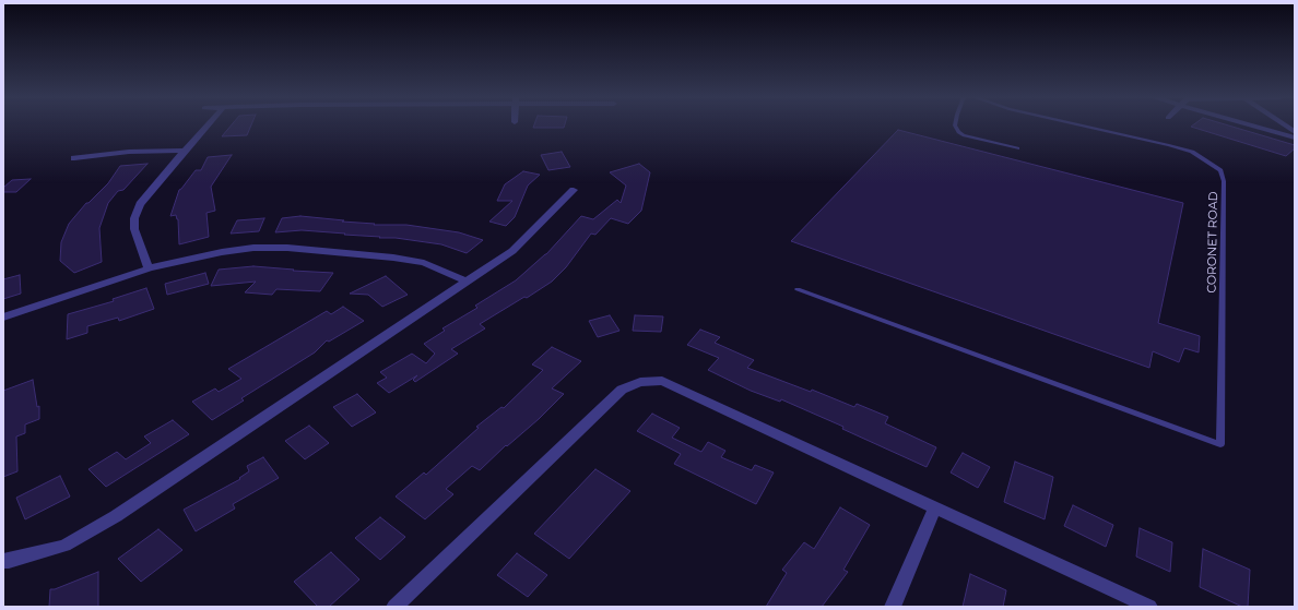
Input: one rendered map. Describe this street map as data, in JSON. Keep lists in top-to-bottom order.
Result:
{
  "streets": {
    "lane": ["CORONET ROAD"]
  }
}
